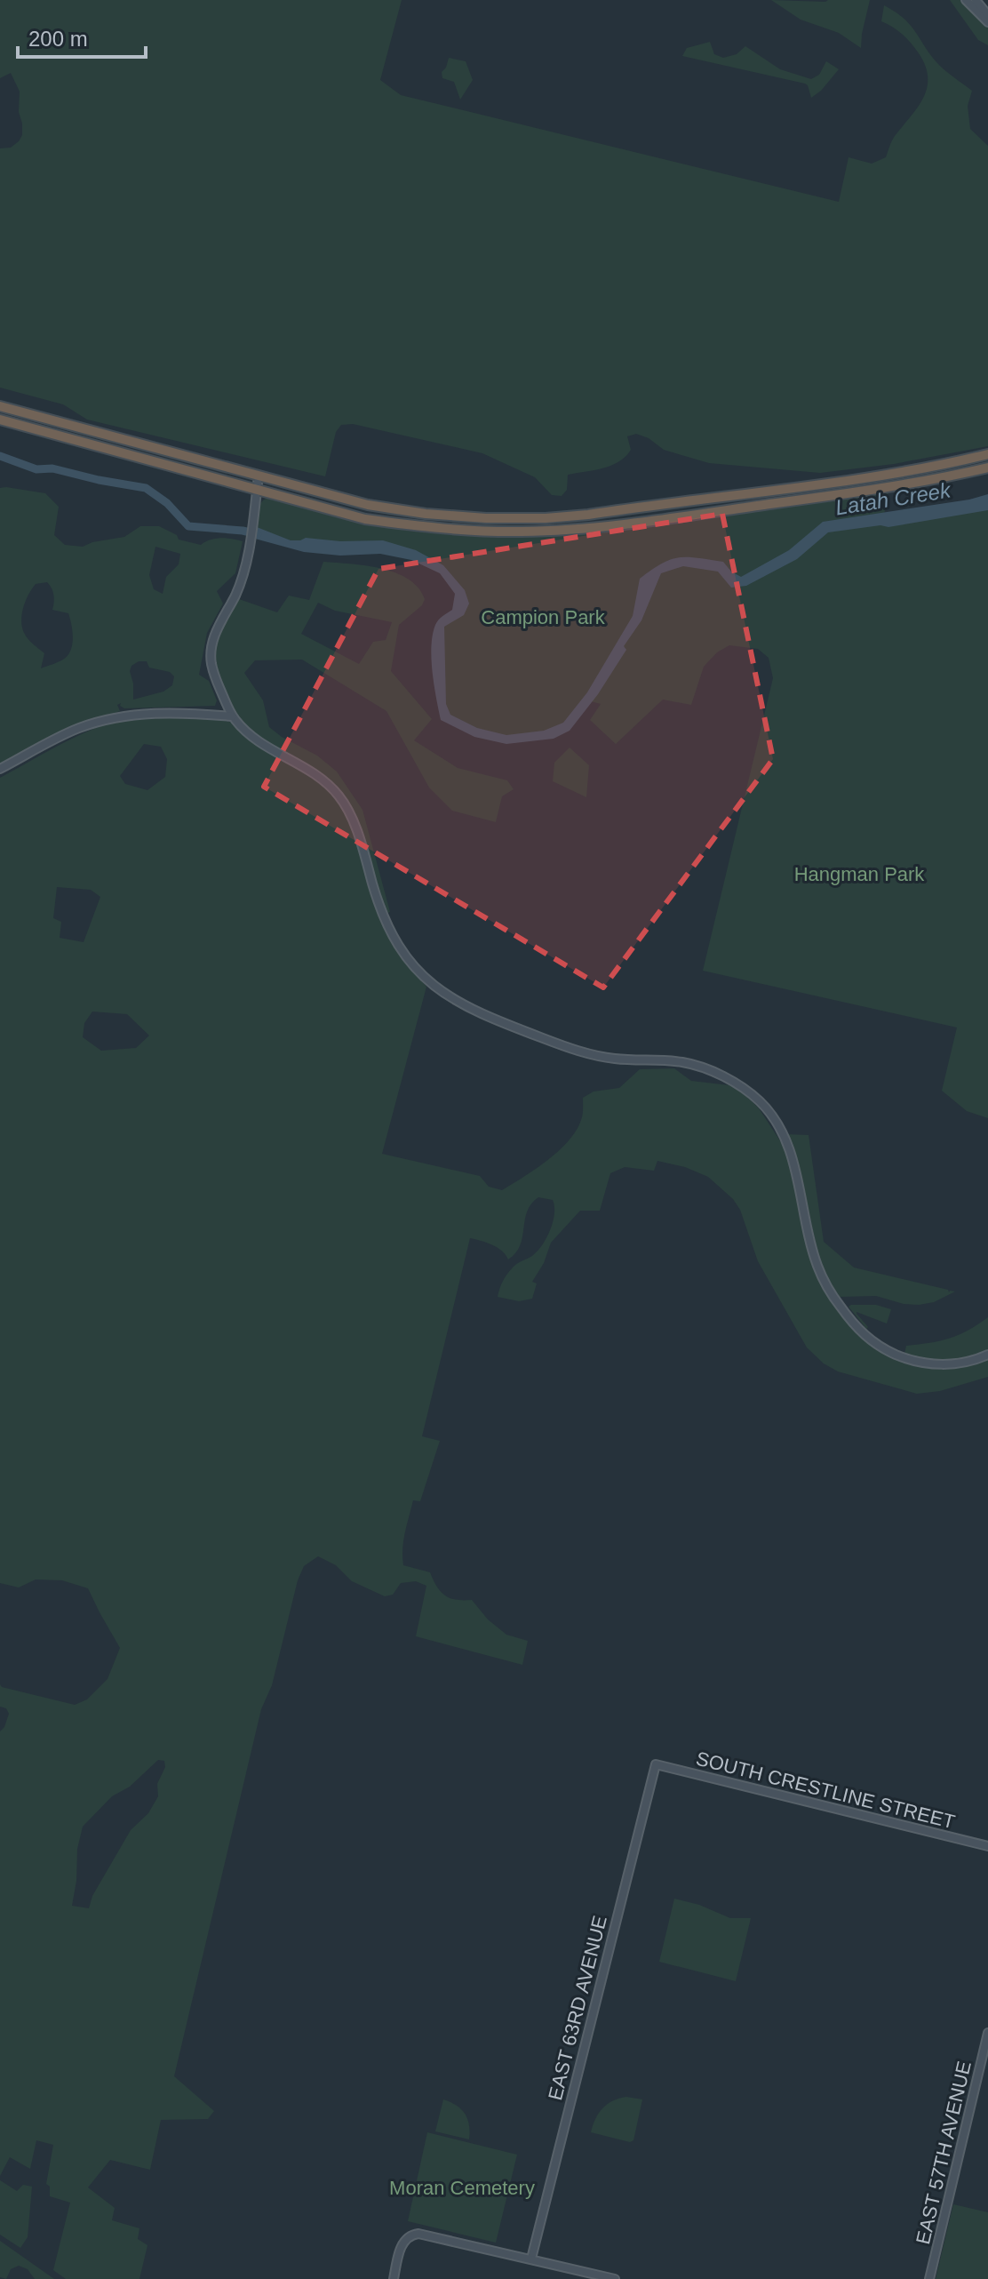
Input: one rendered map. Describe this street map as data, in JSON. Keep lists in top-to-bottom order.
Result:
{
  "streets": {
    "main road": ["SOUTH CRESTLINE STREET", "EAST 63RD AVENUE", "EAST 57TH AVENUE"]
  },
  "crossings": [
    ["SOUTH CRESTLINE STREET", "EAST 63RD AVENUE"]
  ],
  "water": ["Latah Creek"],
  "parks": ["Campion Park", "Hangman Park", "Moran Cemetery"],
  "scale_bar": "200 m"
}
